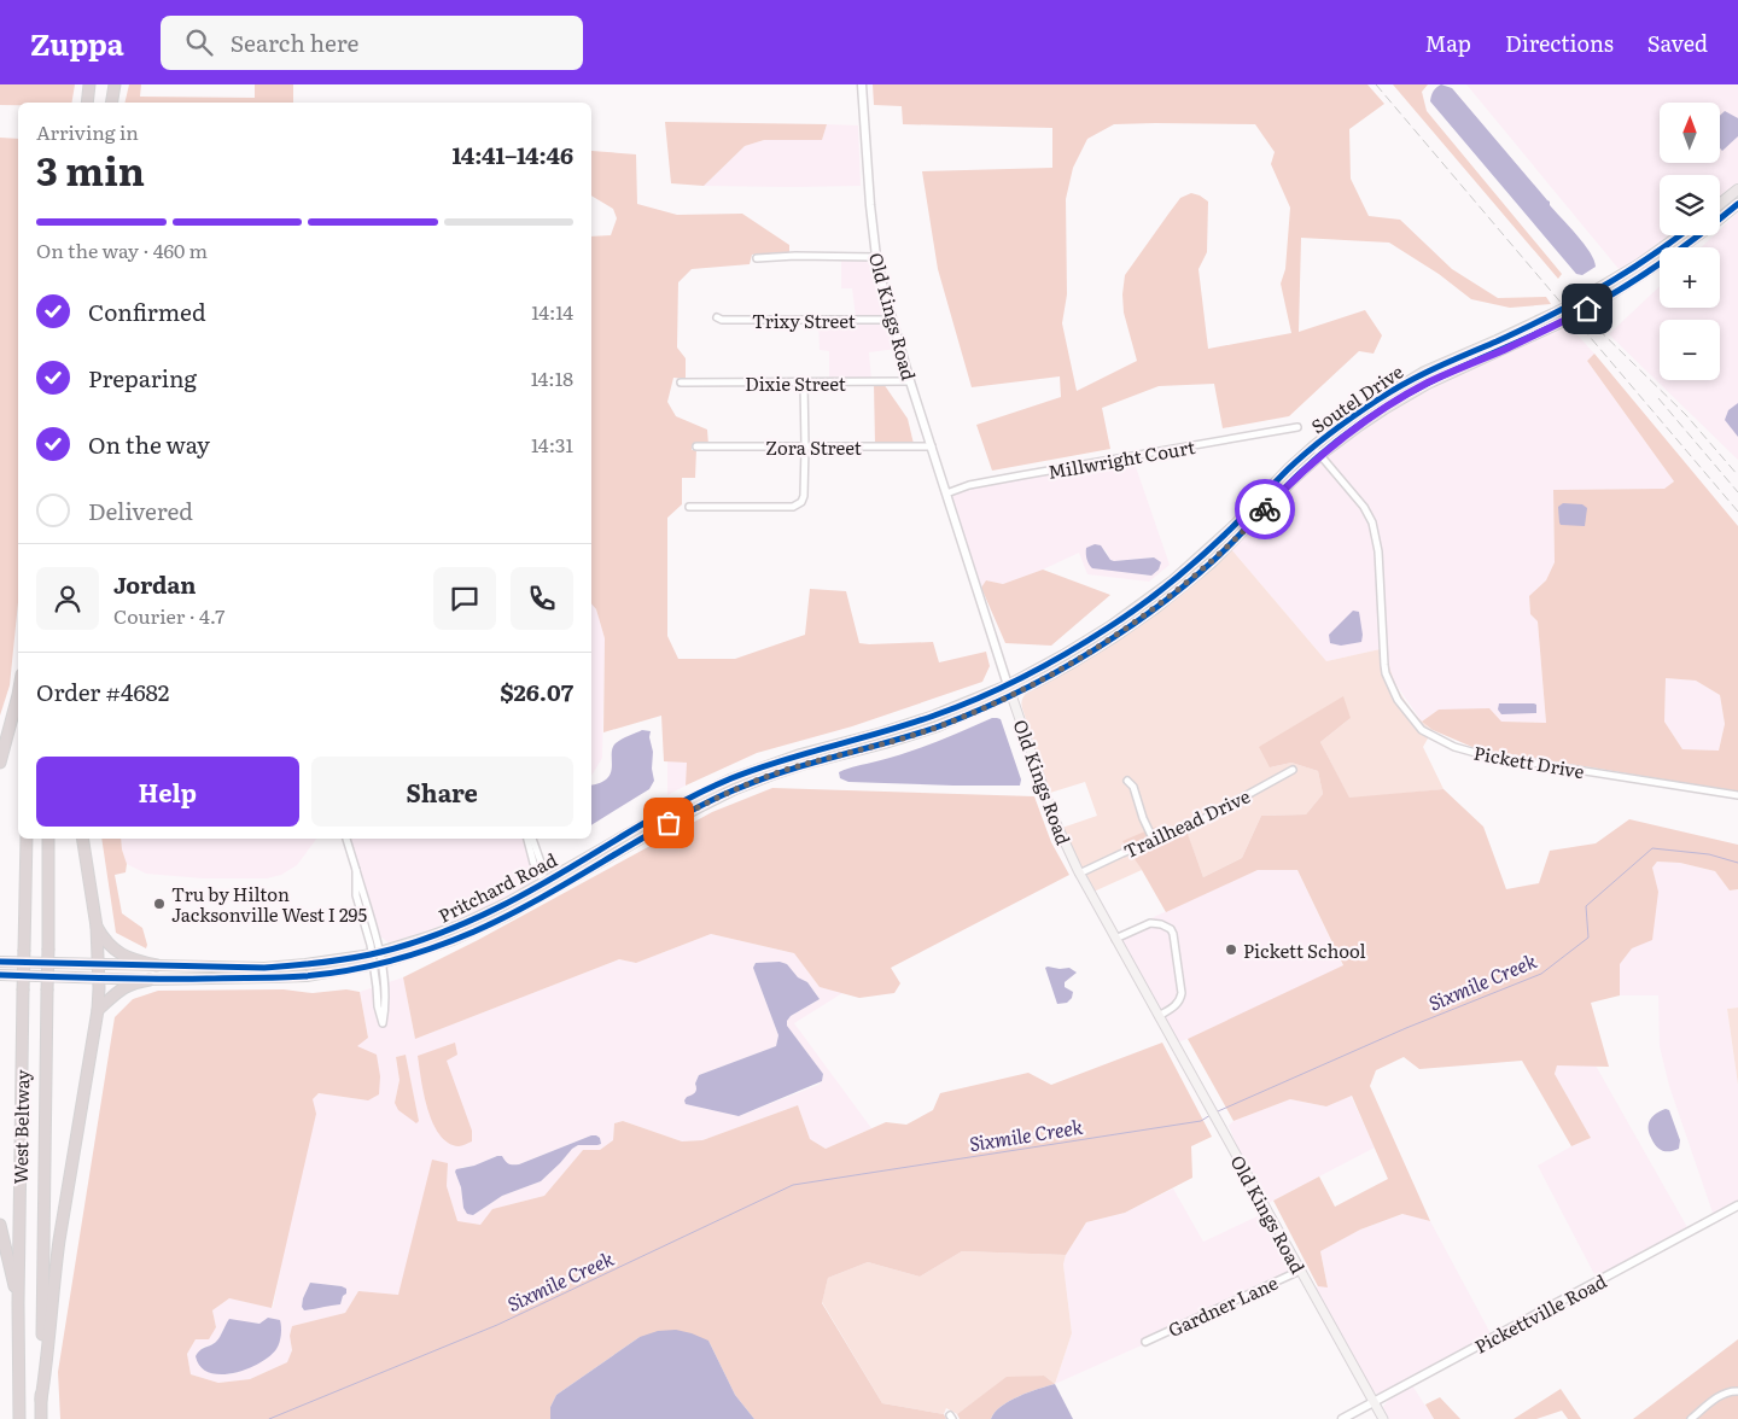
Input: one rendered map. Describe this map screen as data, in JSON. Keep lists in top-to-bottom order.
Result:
{
  "streets": {
    "highway": ["West Beltway"],
    "main road": ["Old Kings Road", "Soutel Drive", "Pritchard Road"],
    "street": [
      "Trixy Street",
      "Dixie Street",
      "Zora Street",
      "Millwright Court",
      "Pickett Drive",
      "Trailhead Drive",
      "Gardner Lane",
      "Pickettville Road"
    ]
  },
  "crossings": [
    ["Old Kings Road", "Trixy Street"],
    ["Old Kings Road", "Dixie Street"],
    ["Old Kings Road", "Soutel Drive"],
    ["Old Kings Road", "Zora Street"],
    ["Old Kings Road", "Millwright Court"],
    ["Old Kings Road", "Trailhead Drive"],
    ["Old Kings Road", "Pritchard Road"],
    ["Old Kings Road", "Gardner Lane"],
    ["Old Kings Road", "Pickettville Road"],
    ["Soutel Drive", "Pickett Drive"],
    ["Soutel Drive", "Pritchard Road"]
  ],
  "water": ["Sixmile Creek"],
  "places": ["Tru by Hilton Jacksonville West I 295", "Pickett School"],
  "north": "top",
  "page": {
    "header": "Zuppa",
    "search": "Search here",
    "nav": ["Map", "Directions", "Saved"],
    "map_buttons": ["+", "−"],
    "heading": ["3 min", "Arriving in", "14:41–14:46"],
    "panel": [
      "Jordan",
      "Courier · 4.7",
      "Order #4682",
      "$26.07"
    ],
    "bar": "On the way · 460 m",
    "list": [
      ["Confirmed", "14:14"],
      ["Preparing", "14:18"],
      ["On the way", "14:31"],
      "Delivered"
    ],
    "buttons": ["Help", "Share"]
  }
}
